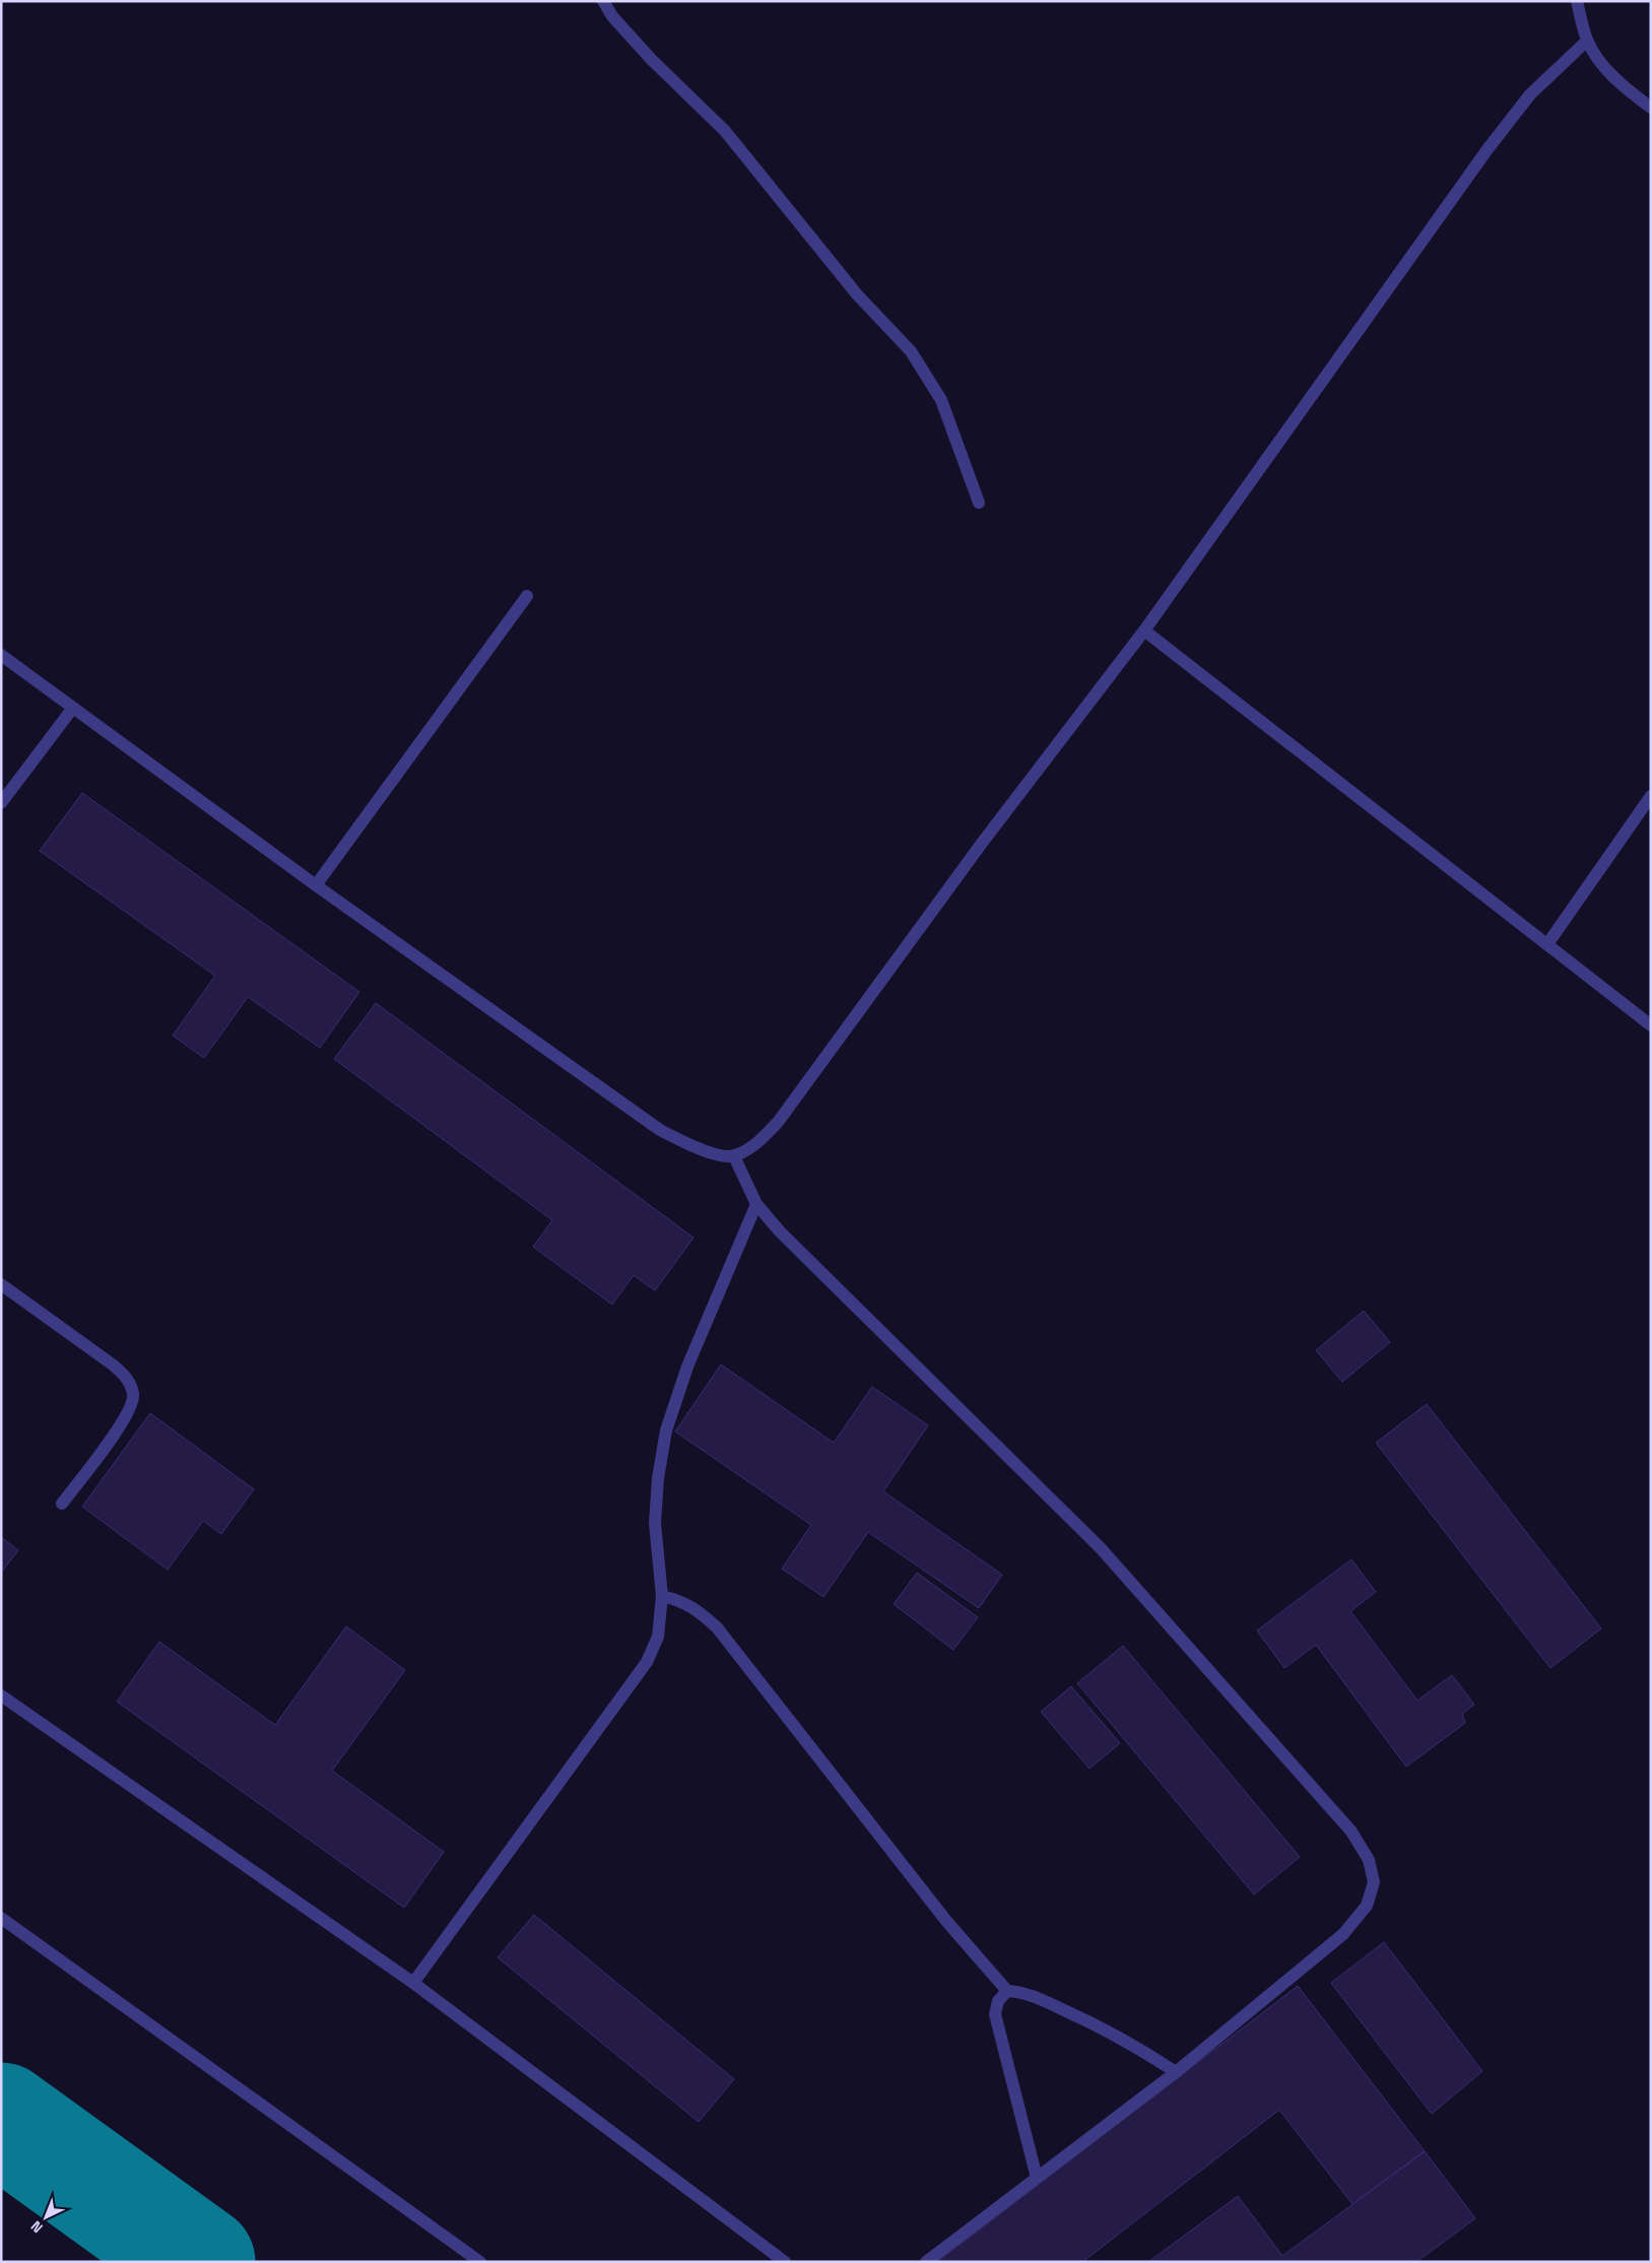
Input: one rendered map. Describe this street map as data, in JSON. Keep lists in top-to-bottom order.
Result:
{
  "north": "bottom left"
}
